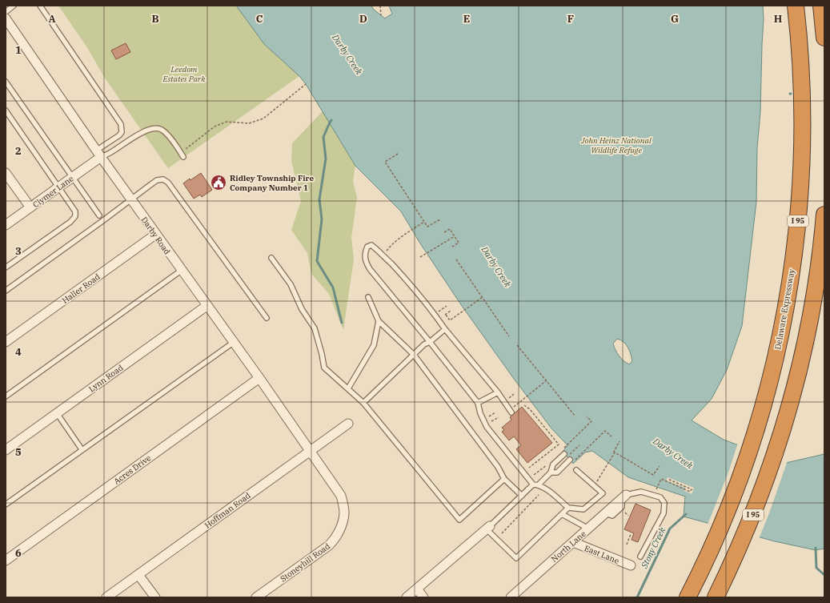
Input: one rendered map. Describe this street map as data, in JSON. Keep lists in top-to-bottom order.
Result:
{
  "streets": {
    "highway": ["I 95", "Delaware Expressway"],
    "street": [
      "Clymer Lane",
      "Darby Road",
      "Haller Road",
      "Lynn Road",
      "Acres Drive",
      "Hoffman Road",
      "North Lane",
      "East Lane",
      "Stoneyhill Road"
    ]
  },
  "crossings": [
    ["Clymer Lane", "Darby Road"],
    ["Darby Road", "Haller Road"],
    ["Darby Road", "Lynn Road"],
    ["Darby Road", "Acres Drive"],
    ["Darby Road", "Hoffman Road"],
    ["Darby Road", "Stoneyhill Road"],
    ["Hoffman Road", "Stoneyhill Road"],
    ["North Lane", "East Lane"]
  ],
  "water": ["Darby Creek", "Stony Creek"],
  "parks": ["Leedom Estates Park", "John Heinz National Wildlife Refuge"],
  "places": {
    "public building": ["Ridley Township Fire Company Number 1"]
  },
  "grid": {
    "columns": [
      "A",
      "B",
      "C",
      "D",
      "E",
      "F",
      "G",
      "H"
    ],
    "rows": [
      "1",
      "2",
      "3",
      "4",
      "5",
      "6"
    ]
  }
}
